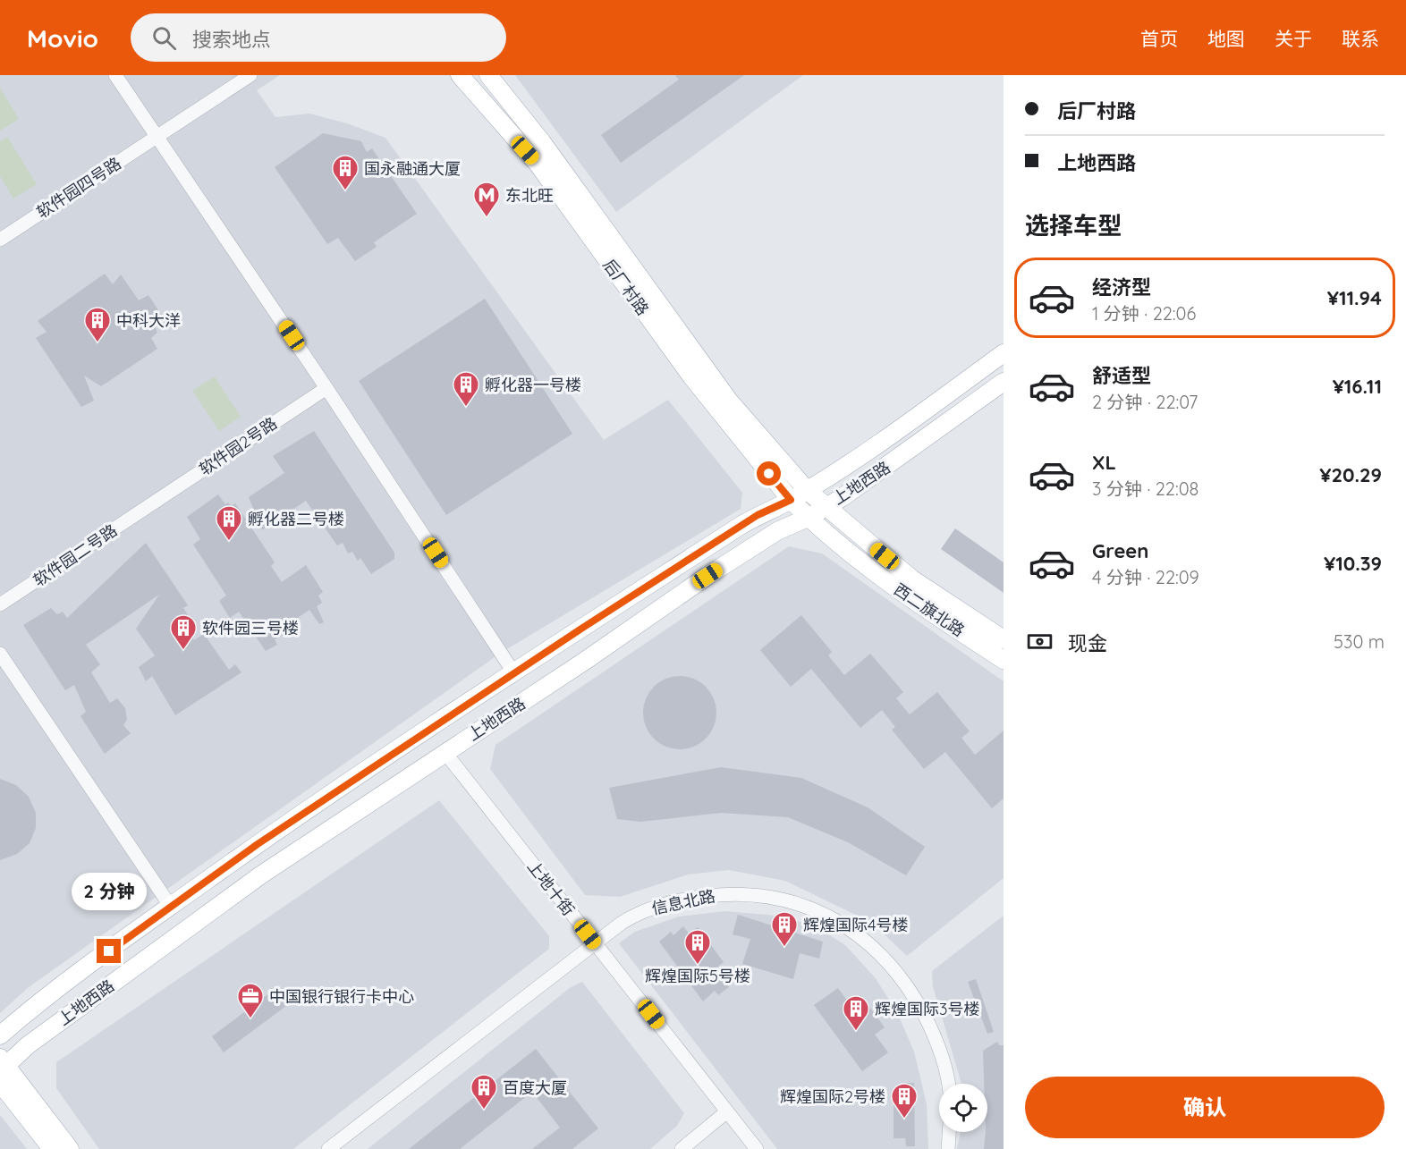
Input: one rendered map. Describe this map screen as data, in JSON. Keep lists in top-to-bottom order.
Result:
{
  "streets": {
    "main road": ["后厂村路", "上地西路", "西二旗北路"],
    "street": [
      "软件园四号路",
      "软件园2号路",
      "软件园二号路",
      "上地十街",
      "信息北路"
    ]
  },
  "crossings": [
    ["后厂村路", "上地西路"],
    ["后厂村路", "西二旗北路"],
    ["软件园2号路", "软件园二号路"],
    ["上地西路", "西二旗北路"],
    ["上地西路", "上地十街"],
    ["上地十街", "信息北路"]
  ],
  "places": {
    "building": [
      "国永融通大厦",
      "中科大洋",
      "孵化器一号楼",
      "孵化器二号楼",
      "软件园三号楼",
      "辉煌国际4号楼",
      "辉煌国际5号楼",
      "辉煌国际3号楼",
      "百度大厦",
      "辉煌国际2号楼"
    ],
    "metro station": ["东北旺"],
    "office": ["中国银行银行卡中心"]
  },
  "page": {
    "header": "Movio",
    "search": "搜索地点",
    "nav": [
      "首页",
      "地图",
      "关于",
      "联系"
    ],
    "banner": ["后厂村路", "上地西路"],
    "heading": "选择车型",
    "list": [
      {
        "name": "经济型",
        "note": "1 分钟 · 22:06",
        "value": "¥11.94"
      },
      {
        "name": "舒适型",
        "note": "2 分钟 · 22:07",
        "value": "¥16.11"
      },
      {
        "name": "XL",
        "note": "3 分钟 · 22:08",
        "value": "¥20.29"
      },
      {
        "name": "Green",
        "note": "4 分钟 · 22:09",
        "value": "¥10.39"
      }
    ],
    "pay": ["现金", "530 m"],
    "bubble": "2 分钟",
    "buttons": "确认"
  }
}
